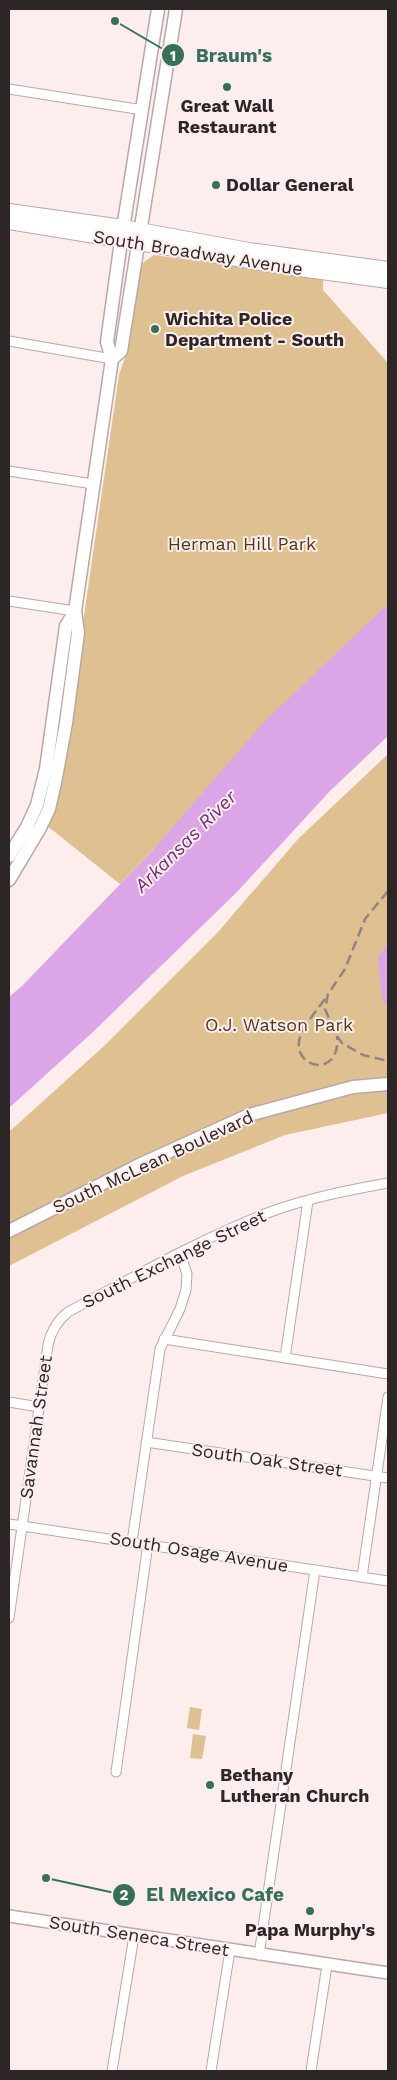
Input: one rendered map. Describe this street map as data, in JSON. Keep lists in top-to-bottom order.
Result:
{
  "streets": {
    "main road": ["South Broadway Avenue", "South McLean Boulevard"],
    "street": [
      "South Exchange Street",
      "Savannah Street",
      "South Oak Street",
      "South Osage Avenue",
      "South Seneca Street"
    ]
  },
  "crossings": [
    ["South Exchange Street", "Savannah Street"],
    ["Savannah Street", "South Osage Avenue"]
  ],
  "water": ["Arkansas River"],
  "parks": ["Herman Hill Park", "O.J. Watson Park"],
  "places": [
    "Braum's",
    "Great Wall Restaurant",
    "Dollar General",
    "Wichita Police Department - South",
    "Bethany Lutheran Church",
    "El Mexico Cafe",
    "Papa Murphy's"
  ]
}
